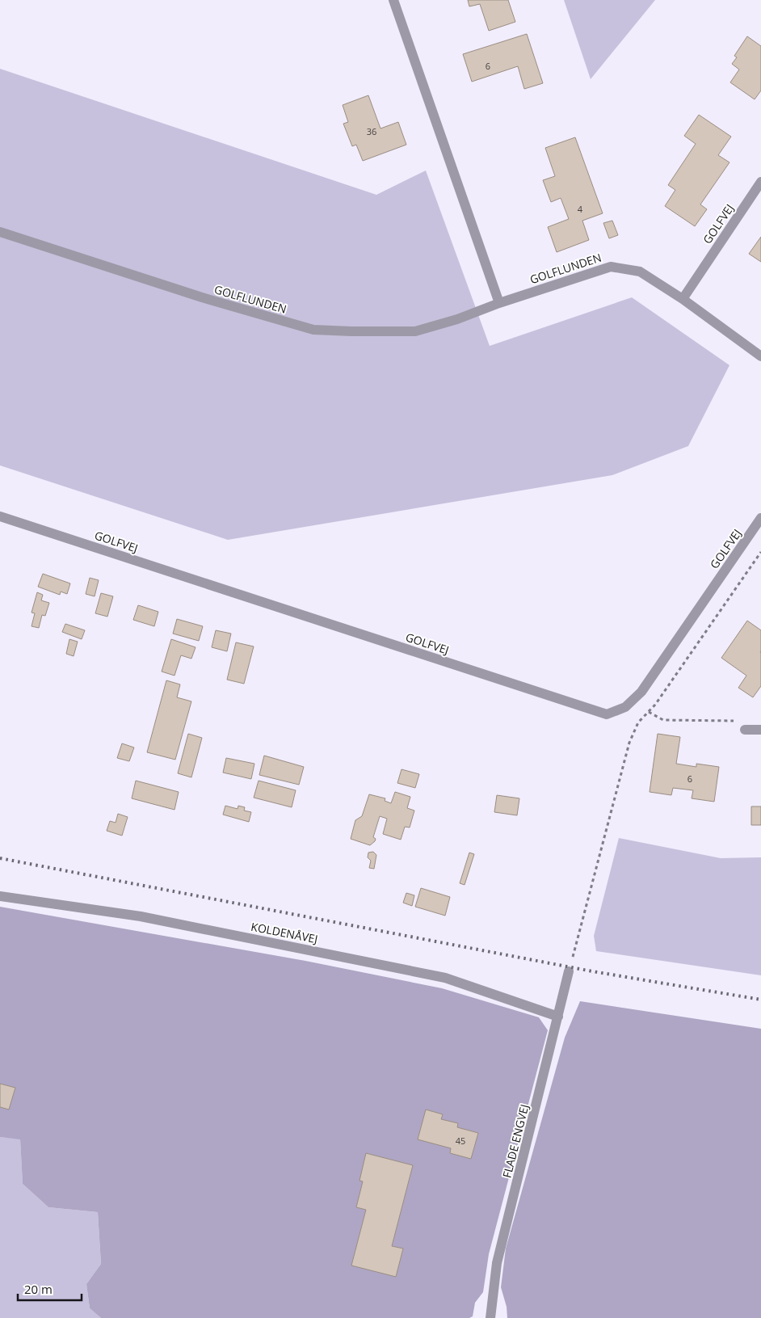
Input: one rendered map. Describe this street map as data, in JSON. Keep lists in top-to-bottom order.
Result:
{
  "streets": {
    "street": [
      "GOLFVEJ",
      "GOLFLUNDEN",
      "KOLDENÅVEJ",
      "FLADE ENGVEJ"
    ]
  },
  "crossings": [
    ["GOLFVEJ", "GOLFLUNDEN"],
    ["KOLDENÅVEJ", "FLADE ENGVEJ"]
  ],
  "house_numbers": [
    "6",
    "36",
    "4",
    "6",
    "45"
  ],
  "scale_bar": "20 m"
}
